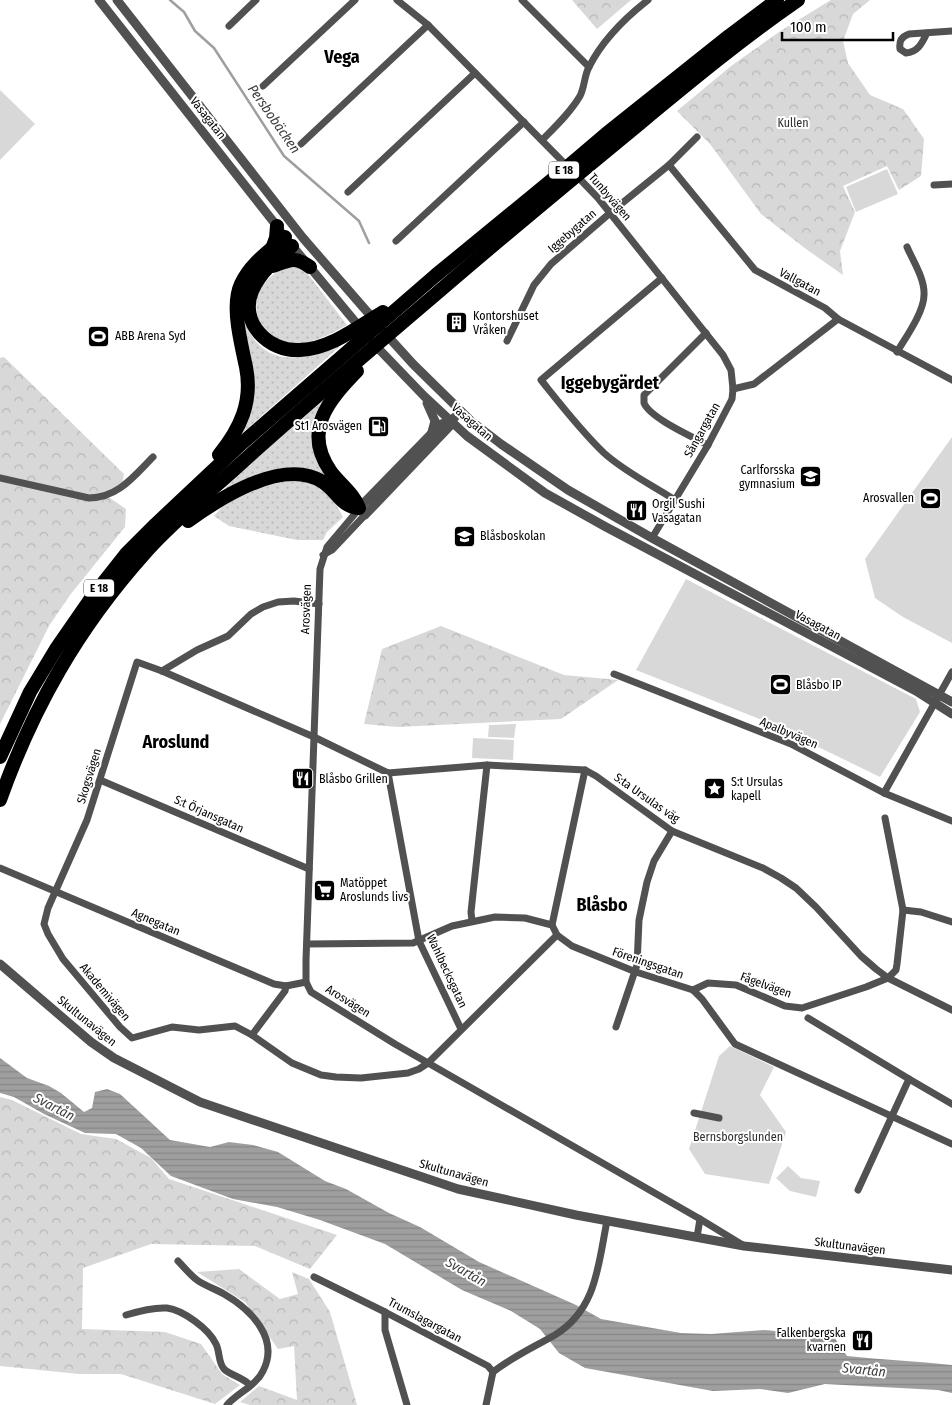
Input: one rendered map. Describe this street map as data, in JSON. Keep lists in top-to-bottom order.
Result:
{
  "streets": {
    "highway": ["E 18"],
    "street": [
      "Vasagatan",
      "Tunbyvägen",
      "Iggebygatan",
      "Vallgatan",
      "Sångargatan",
      "Arosvägen",
      "Apalbyvägen",
      "Skogsvägen",
      "S:ta Ursulas väg",
      "S:t Örjansgatan",
      "Agnegatan",
      "Föreningsgatan",
      "Wahlbecksgatan",
      "Fågelvägen",
      "Akademivägen",
      "Skultunavägen",
      "Trumslagargatan"
    ]
  },
  "crossings": [
    ["Vasagatan", "E 18"],
    ["Vasagatan", "Sångargatan"],
    ["Vasagatan", "Arosvägen"],
    ["E 18", "Arosvägen"],
    ["Tunbyvägen", "Iggebygatan"],
    ["Tunbyvägen", "Sångargatan"],
    ["Iggebygatan", "Vallgatan"],
    ["Arosvägen", "S:t Örjansgatan"],
    ["Arosvägen", "Agnegatan"],
    ["Arosvägen", "Akademivägen"],
    ["Arosvägen", "Skultunavägen"],
    ["Skogsvägen", "S:t Örjansgatan"],
    ["Skogsvägen", "Agnegatan"],
    ["Skogsvägen", "Akademivägen"],
    ["S:ta Ursulas väg", "Wahlbecksgatan"],
    ["S:ta Ursulas väg", "Fågelvägen"],
    ["Agnegatan", "Akademivägen"],
    ["Föreningsgatan", "Fågelvägen"]
  ],
  "districts": [
    "Vega",
    "Iggebygärdet",
    "Aroslund",
    "Blåsbo"
  ],
  "water": ["Persbobäcken", "Svartån"],
  "parks": ["Kullen", "Bernsborgslunden"],
  "places": {
    "building": ["Kontorshuset Vråken"],
    "sports": ["ABB Arena Syd", "Arosvallen", "Blåsbo IP"],
    "fuel station": ["St1 Arosvägen"],
    "school or university": ["Carlforsska gymnasium", "Blåsboskolan"],
    "restaurant": ["Orgil Sushi Vasagatan", "Blåsbo Grillen", "Falkenbergska kvarnen"],
    "place": ["S:t Ursulas kapell"],
    "supermarket": ["Matöppet Aroslunds livs"]
  },
  "scale_bar": "100 m"
}
